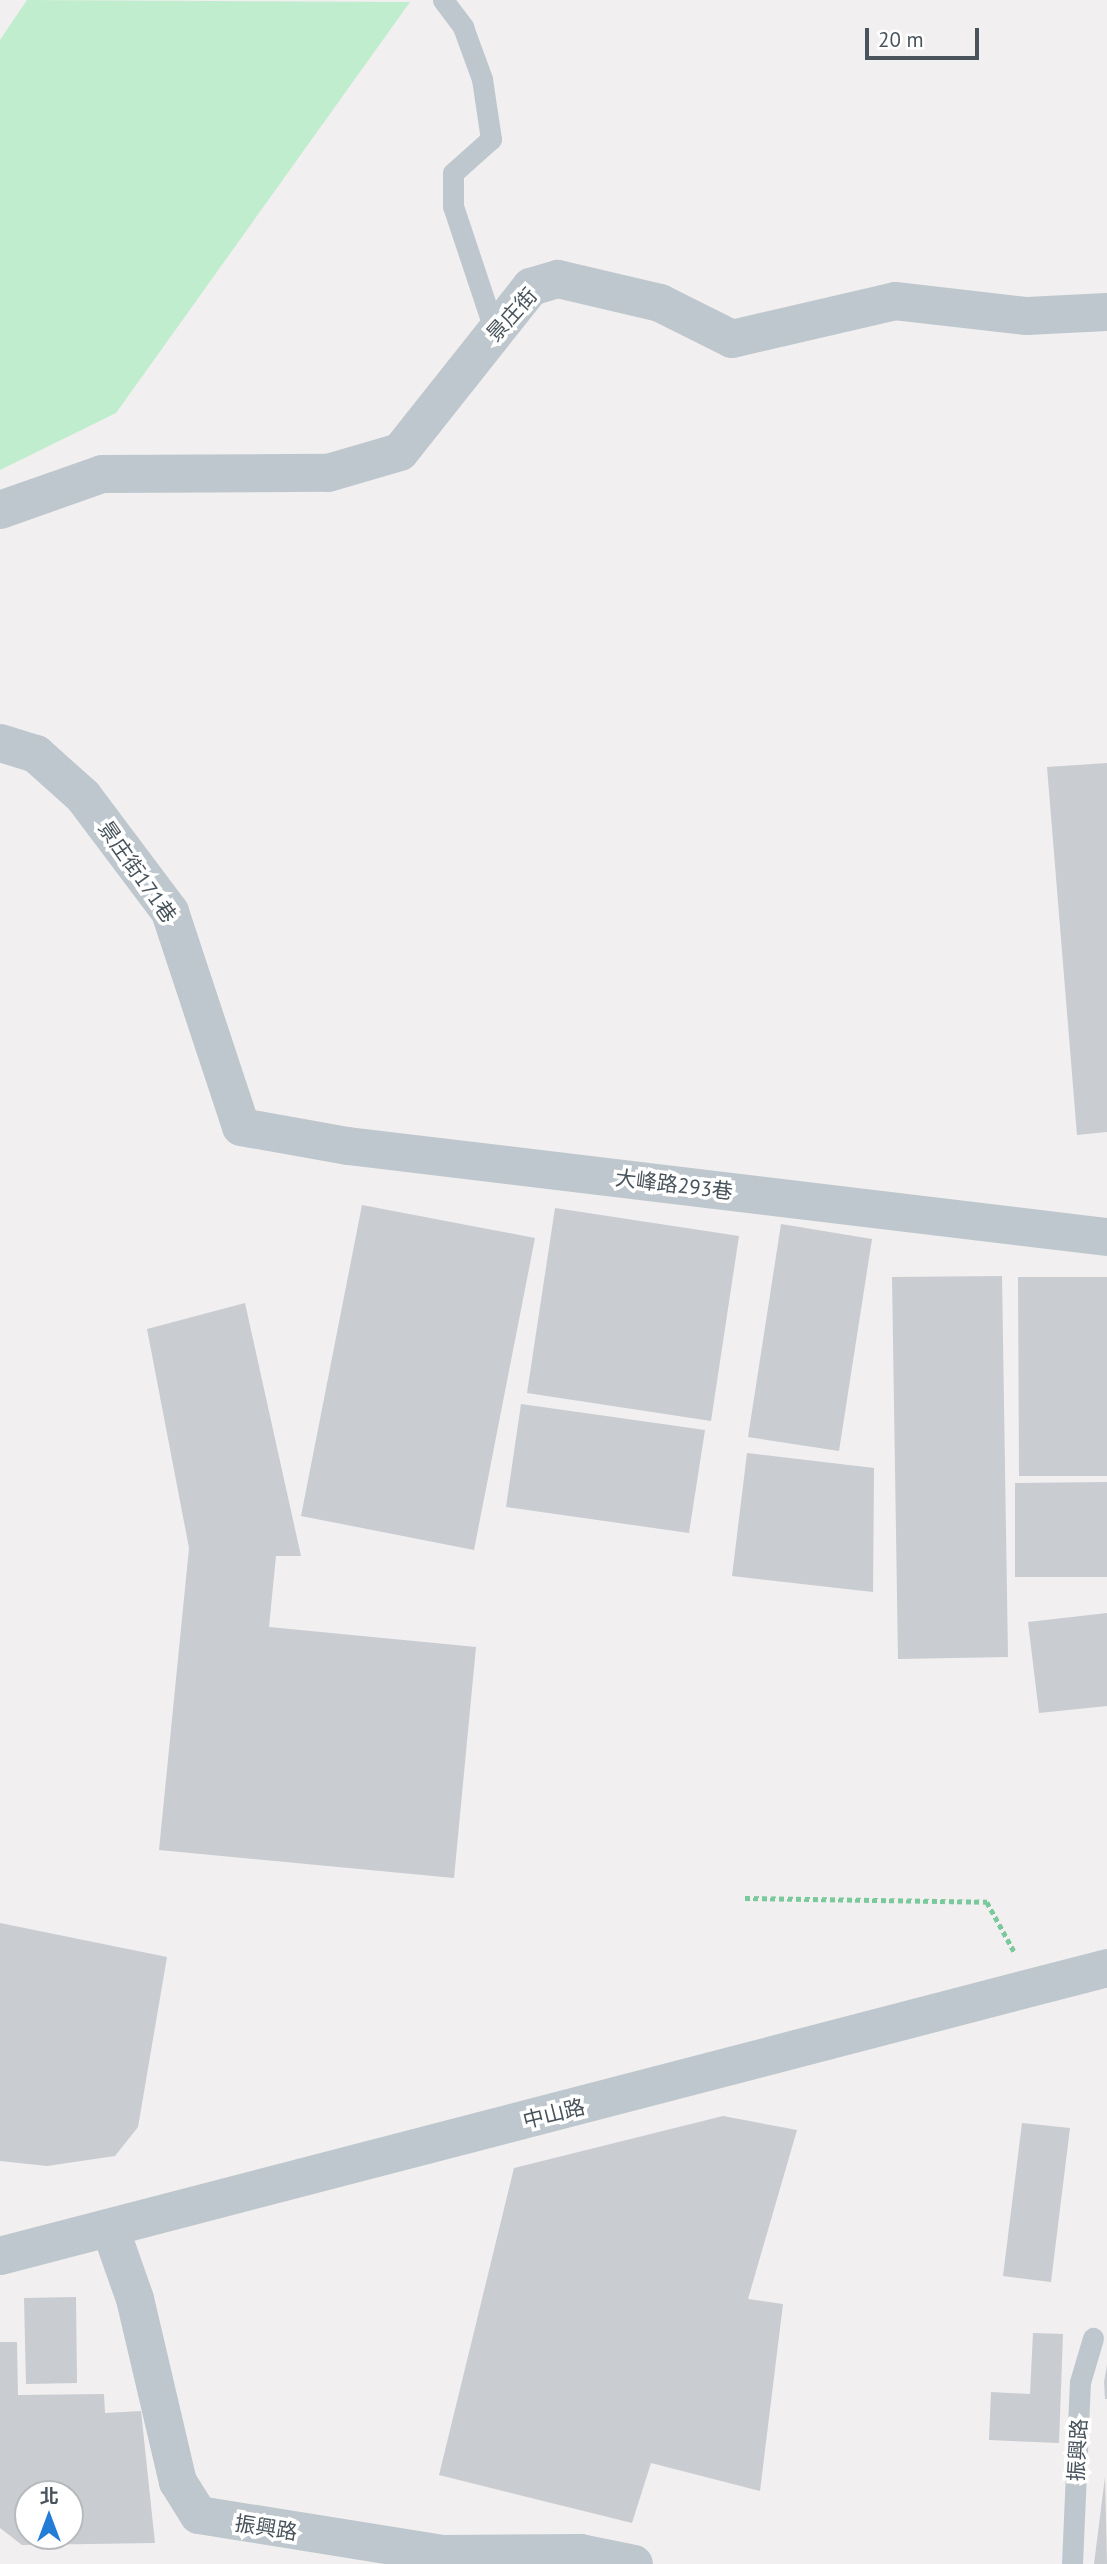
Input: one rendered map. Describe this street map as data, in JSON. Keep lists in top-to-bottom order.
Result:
{
  "streets": {
    "street": [
      "景庄街",
      "景庄街171巷",
      "大峰路293巷",
      "中山路",
      "振興路"
    ]
  },
  "crossings": [
    ["景庄街171巷", "大峰路293巷"],
    ["中山路", "振興路"]
  ],
  "scale_bar": "20 m",
  "north": "top"
}
